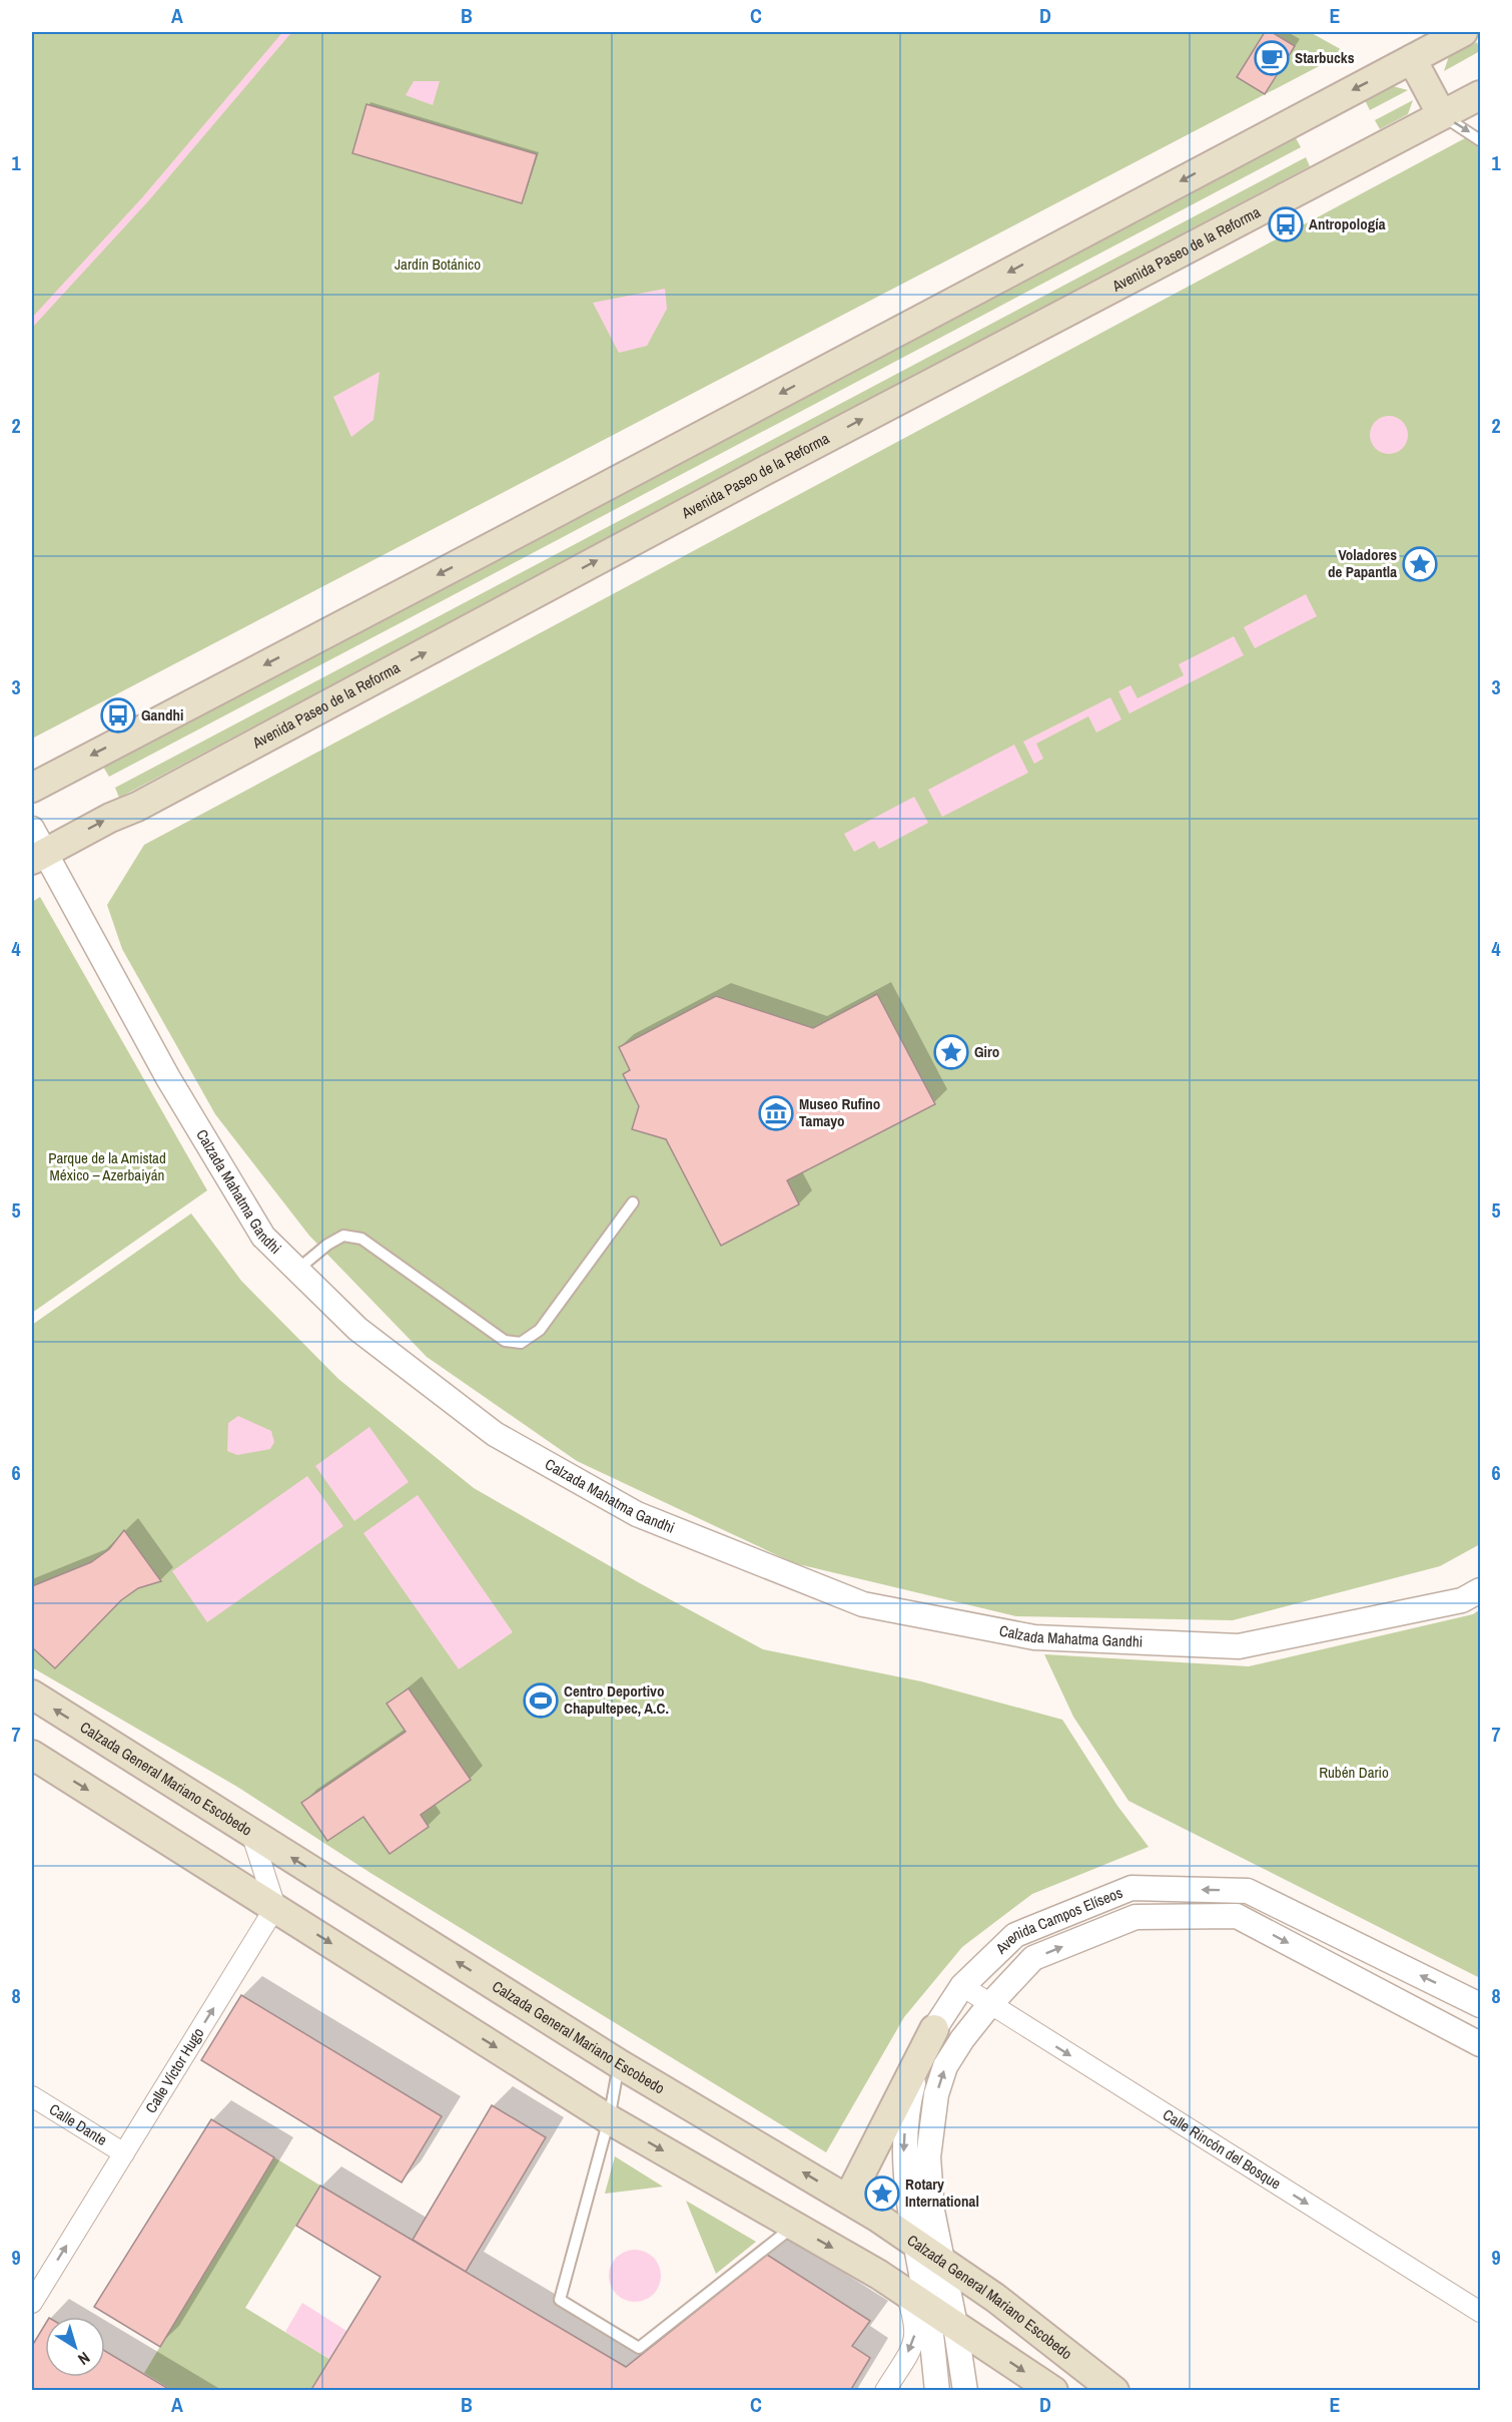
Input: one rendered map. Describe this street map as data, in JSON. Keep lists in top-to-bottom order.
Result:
{
  "streets": {
    "main road": ["Avenida Paseo de la Reforma", "Calzada General Mariano Escobedo"],
    "street": [
      "Calzada Mahatma Gandhi",
      "Avenida Campos Elíseos",
      "Calle Víctor Hugo",
      "Calle Dante",
      "Calle Rincón del Bosque"
    ]
  },
  "crossings": [
    ["Avenida Paseo de la Reforma", "Calzada Mahatma Gandhi"],
    ["Calzada General Mariano Escobedo", "Avenida Campos Elíseos"],
    ["Avenida Campos Elíseos", "Calle Rincón del Bosque"],
    ["Calle Víctor Hugo", "Calle Dante"]
  ],
  "one_way": ["Calle Víctor Hugo", "Calle Rincón del Bosque"],
  "parks": ["Jardín Botánico", "Parque de la Amistad México – Azerbaiyán", "Rubén Dario"],
  "places": {
    "cafe": ["Starbucks"],
    "bus stop": ["Antropología", "Gandhi"],
    "place": ["Voladores de Papantla", "Giro", "Rotary International"],
    "museum": ["Museo Rufino Tamayo"],
    "sports": ["Centro Deportivo Chapultepec, A.C."]
  },
  "north": "bottom right",
  "grid": {
    "columns": [
      "A",
      "B",
      "C",
      "D",
      "E"
    ],
    "rows": [
      "1",
      "2",
      "3",
      "4",
      "5",
      "6",
      "7",
      "8",
      "9"
    ]
  }
}
